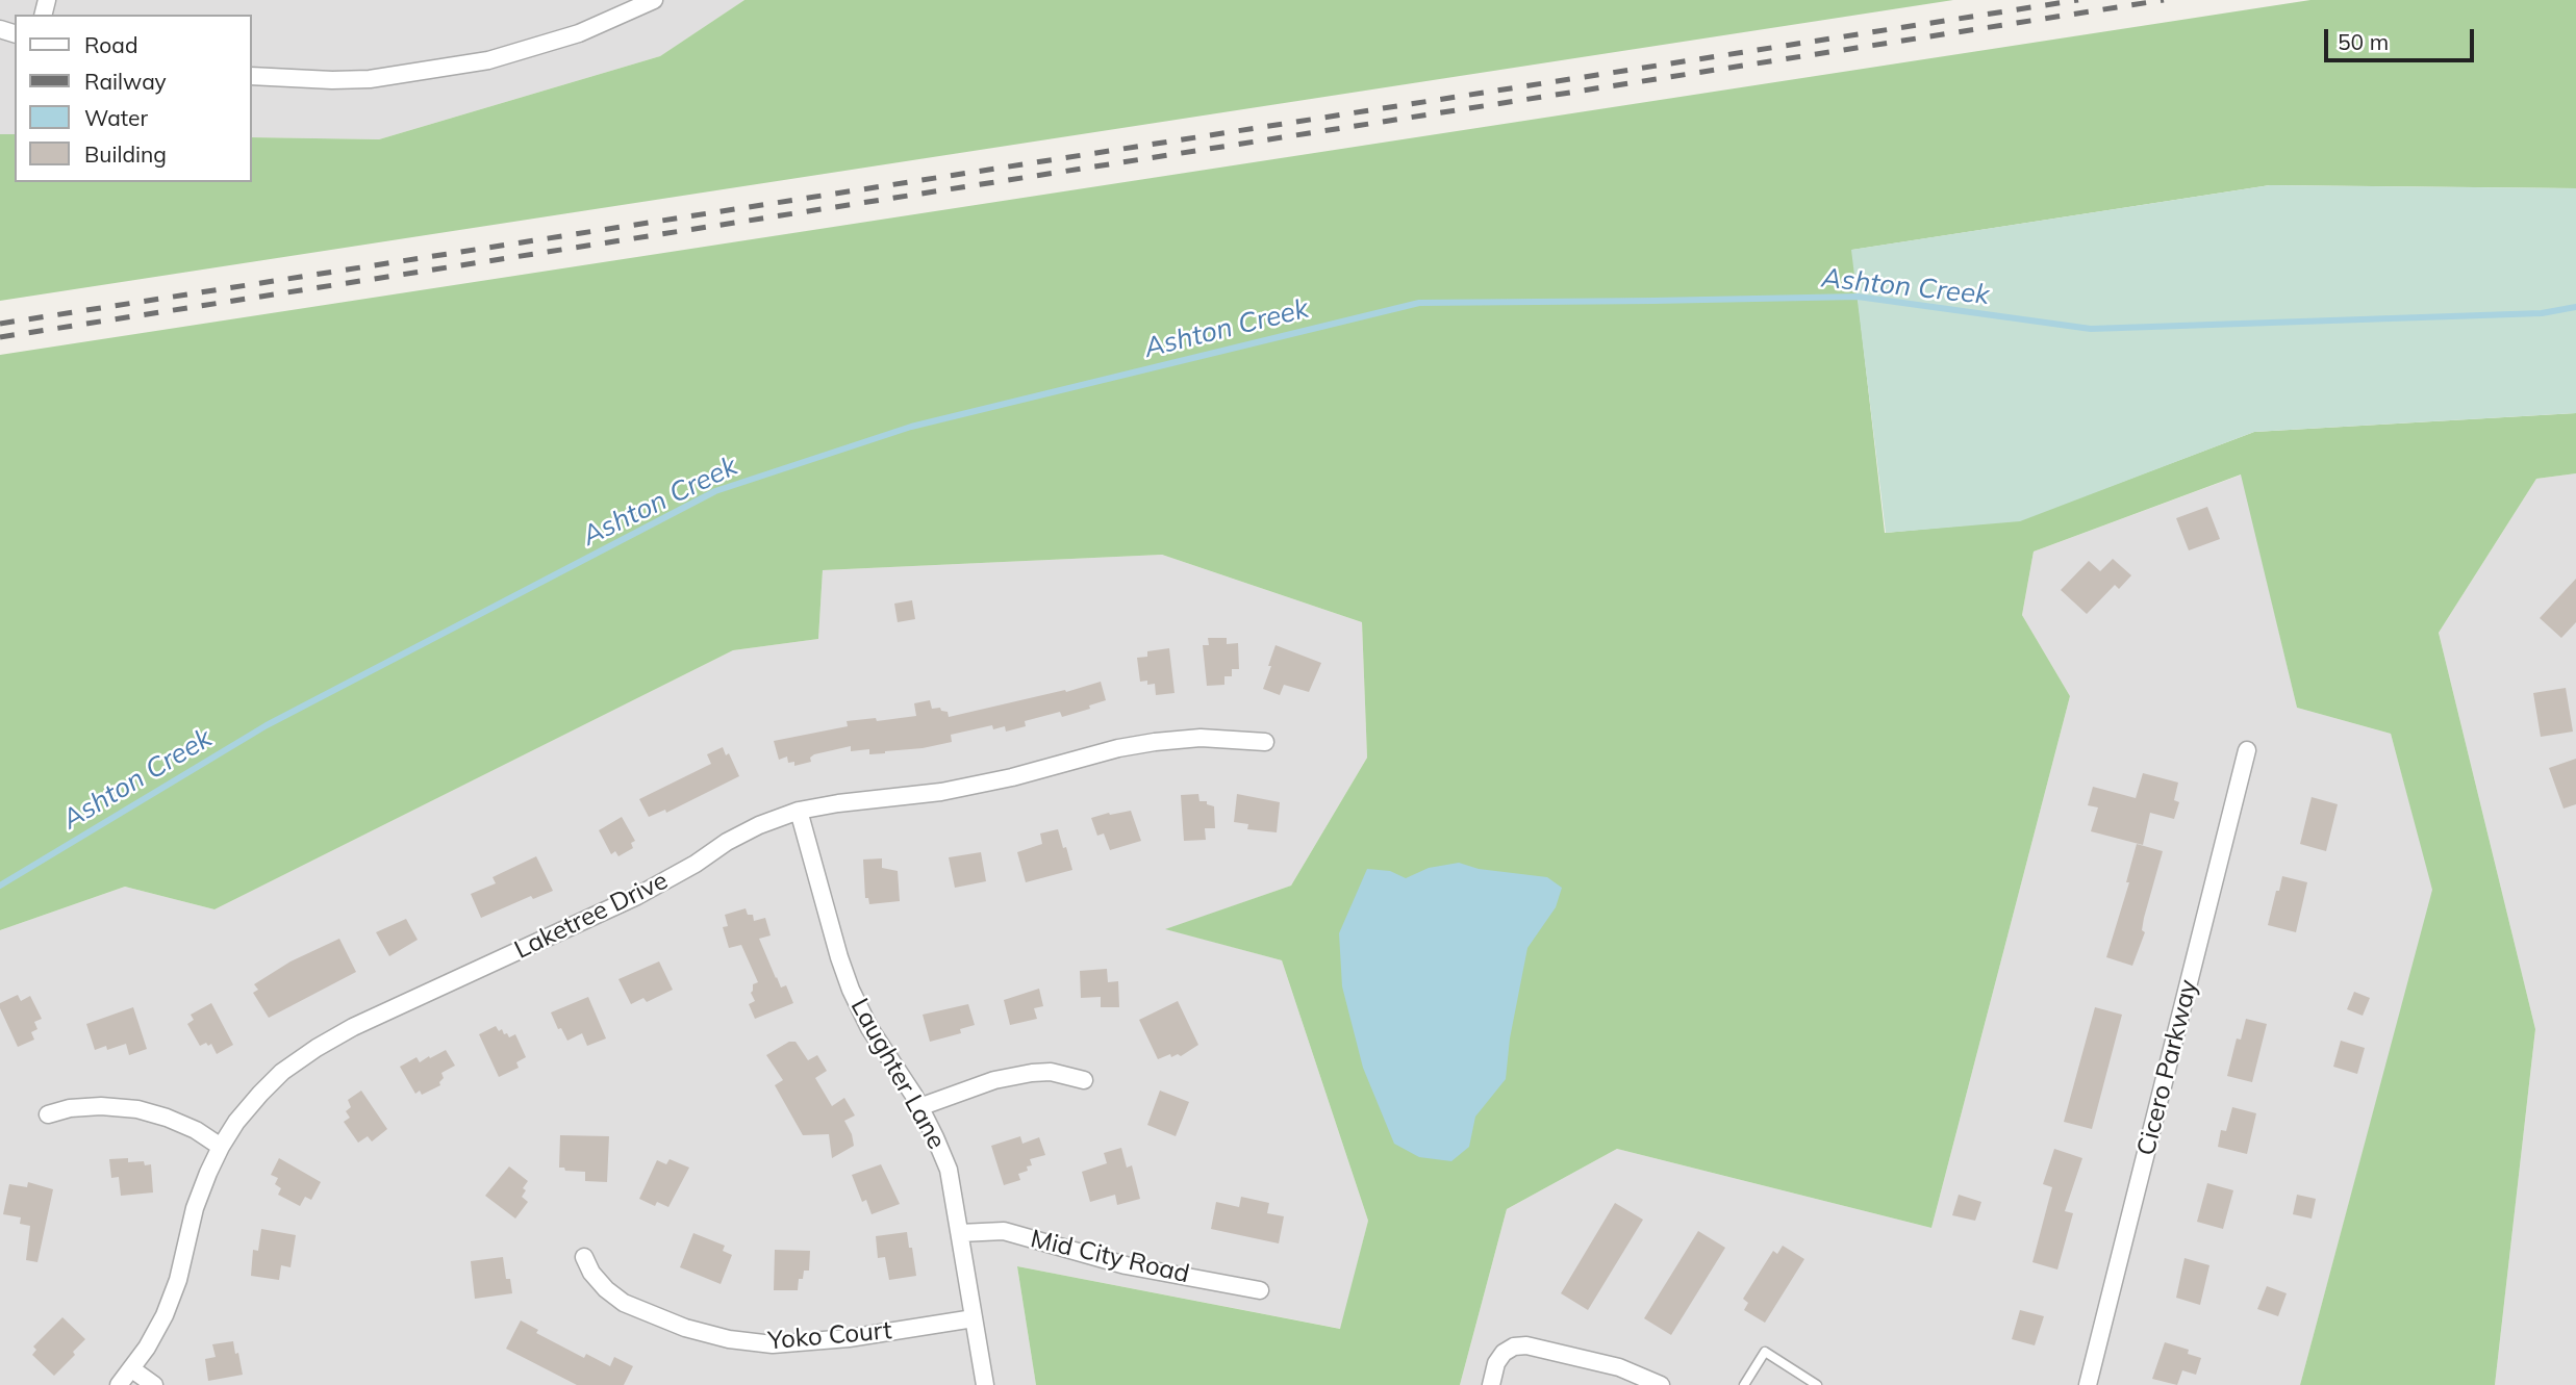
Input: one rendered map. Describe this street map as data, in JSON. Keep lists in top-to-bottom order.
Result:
{
  "streets": {
    "street": [
      "Laketree Drive",
      "Cicero Parkway",
      "Laughter Lane",
      "Mid City Road",
      "Yoko Court"
    ]
  },
  "crossings": [
    ["Laketree Drive", "Laughter Lane"],
    ["Laughter Lane", "Mid City Road"],
    ["Laughter Lane", "Yoko Court"]
  ],
  "water": ["Ashton Creek"],
  "legend": [
    "Road",
    "Railway",
    "Water",
    "Building"
  ],
  "scale_bar": "50 m"
}
